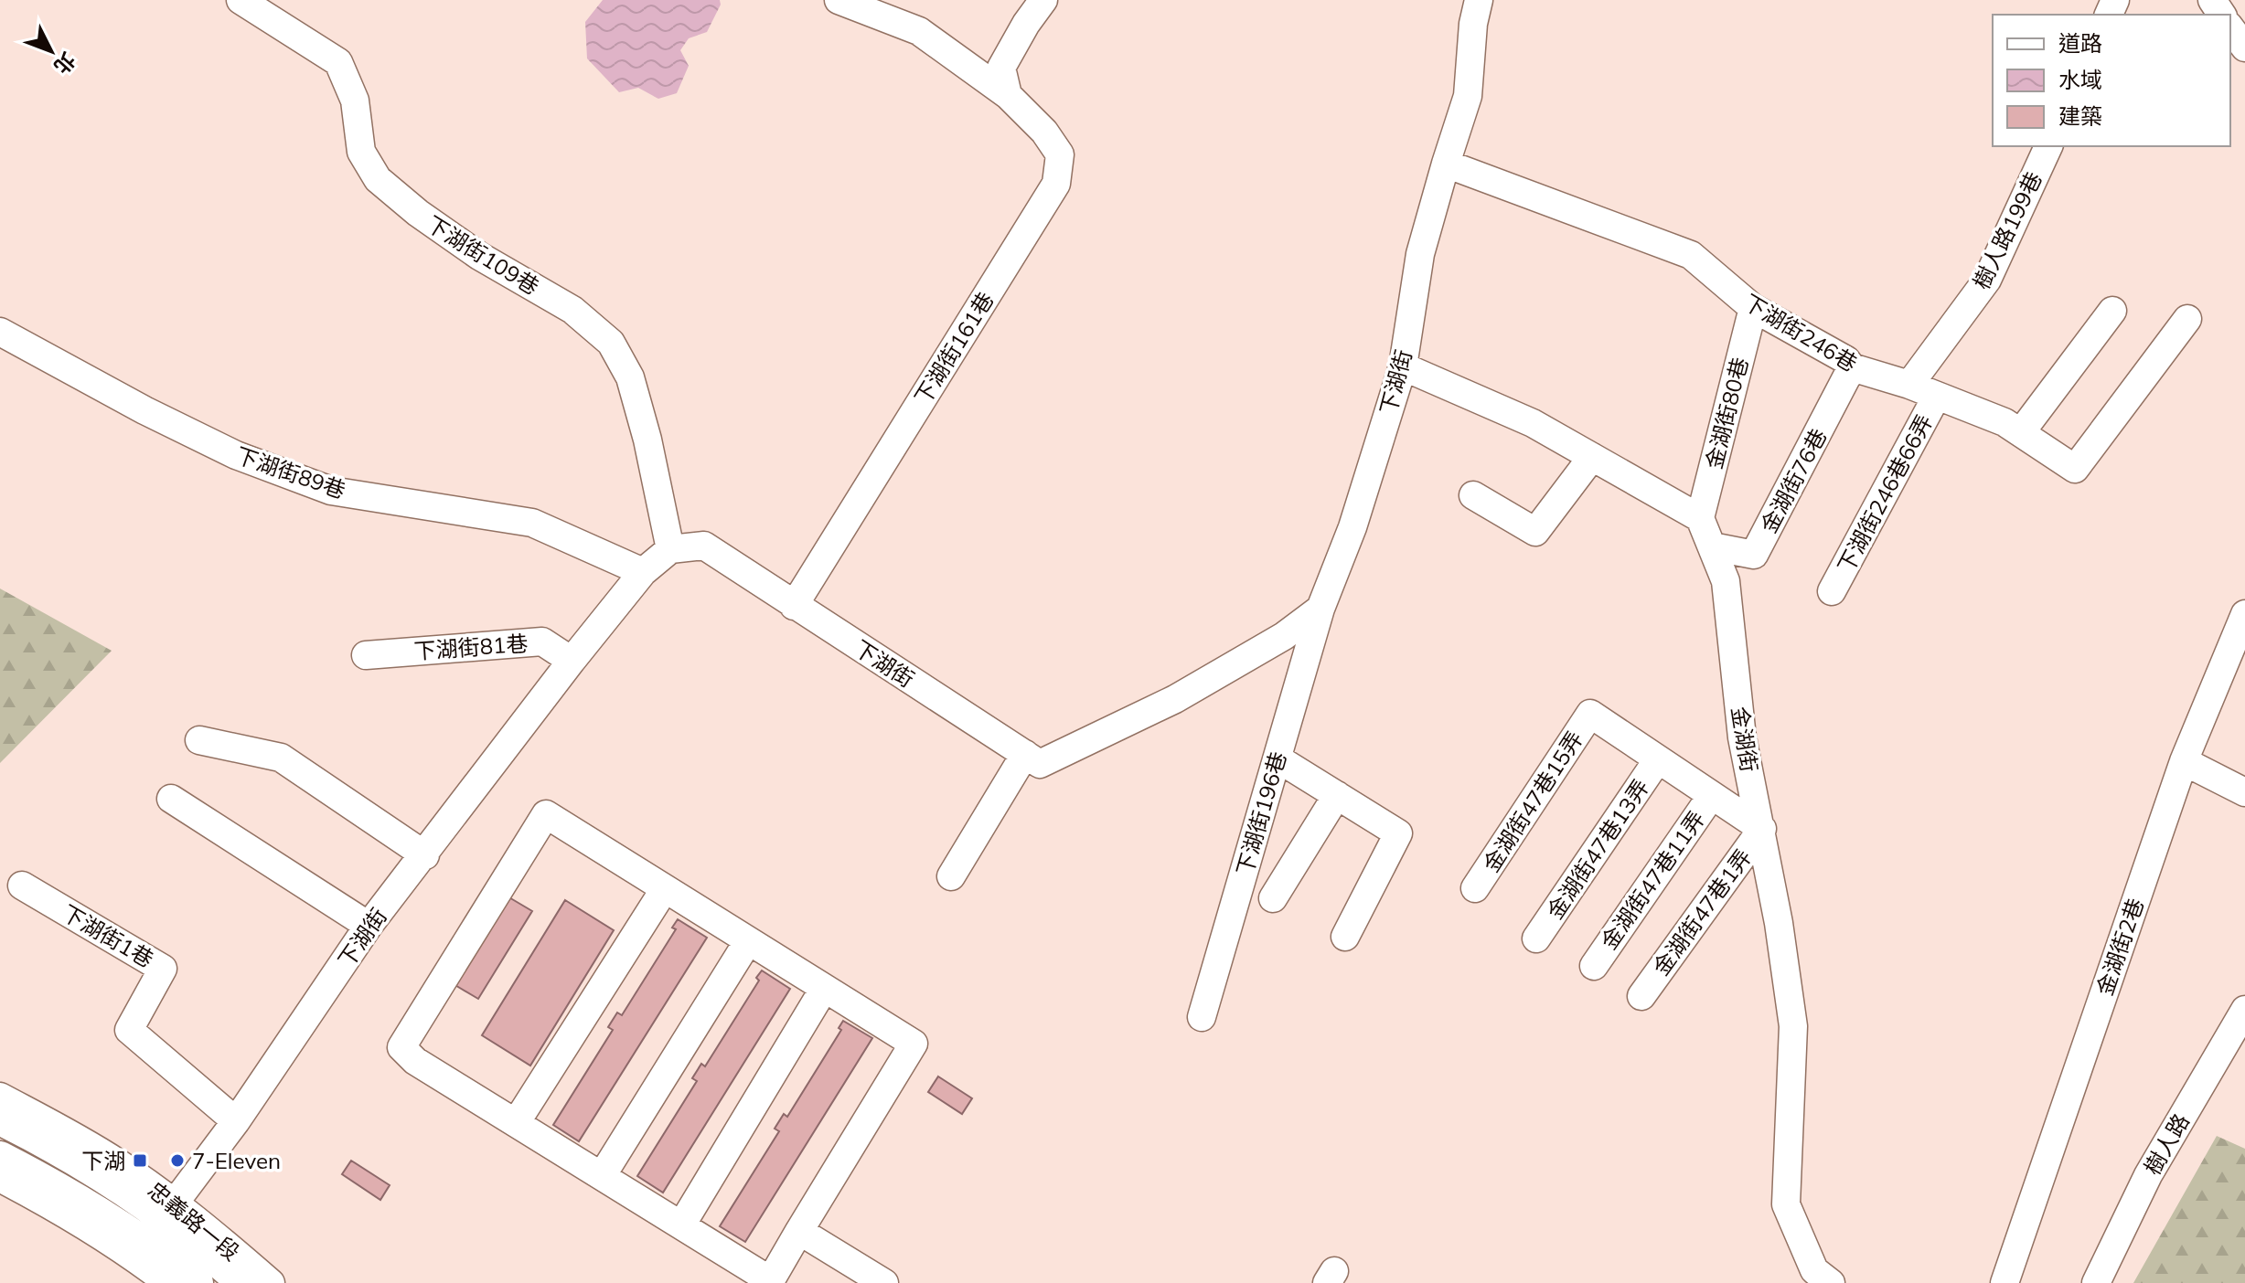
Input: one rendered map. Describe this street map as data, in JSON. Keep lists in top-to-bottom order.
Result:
{
  "streets": {
    "main road": ["忠義路一段"],
    "street": [
      "樹人路199巷",
      "下湖街109巷",
      "下湖街246巷",
      "下湖街161巷",
      "下湖街",
      "金湖街80巷",
      "下湖街89巷",
      "金湖街76巷",
      "下湖街246巷66弄",
      "下湖街81巷",
      "金湖街",
      "金湖街47巷15弄",
      "下湖街196巷",
      "金湖街47巷13弄",
      "金湖街47巷11弄",
      "金湖街47巷1弄",
      "下湖街1巷",
      "金湖街2巷",
      "樹人路"
    ]
  },
  "crossings": [
    ["樹人路199巷", "下湖街246巷"],
    ["下湖街109巷", "下湖街"],
    ["下湖街246巷", "下湖街"],
    ["下湖街246巷", "金湖街80巷"],
    ["下湖街246巷", "金湖街76巷"],
    ["下湖街246巷", "下湖街246巷66弄"],
    ["下湖街161巷", "下湖街"],
    ["下湖街", "下湖街89巷"],
    ["下湖街", "下湖街81巷"],
    ["下湖街", "下湖街196巷"],
    ["下湖街", "下湖街1巷"],
    ["下湖街", "忠義路一段"],
    ["金湖街80巷", "金湖街"],
    ["金湖街76巷", "金湖街"],
    ["金湖街", "金湖街47巷1弄"],
    ["金湖街47巷15弄", "金湖街47巷13弄"]
  ],
  "places": {
    "transit": ["下湖"],
    "other": ["7-Eleven"]
  },
  "legend": ["道路", "水域", "建築"],
  "north": "bottom right"
}
